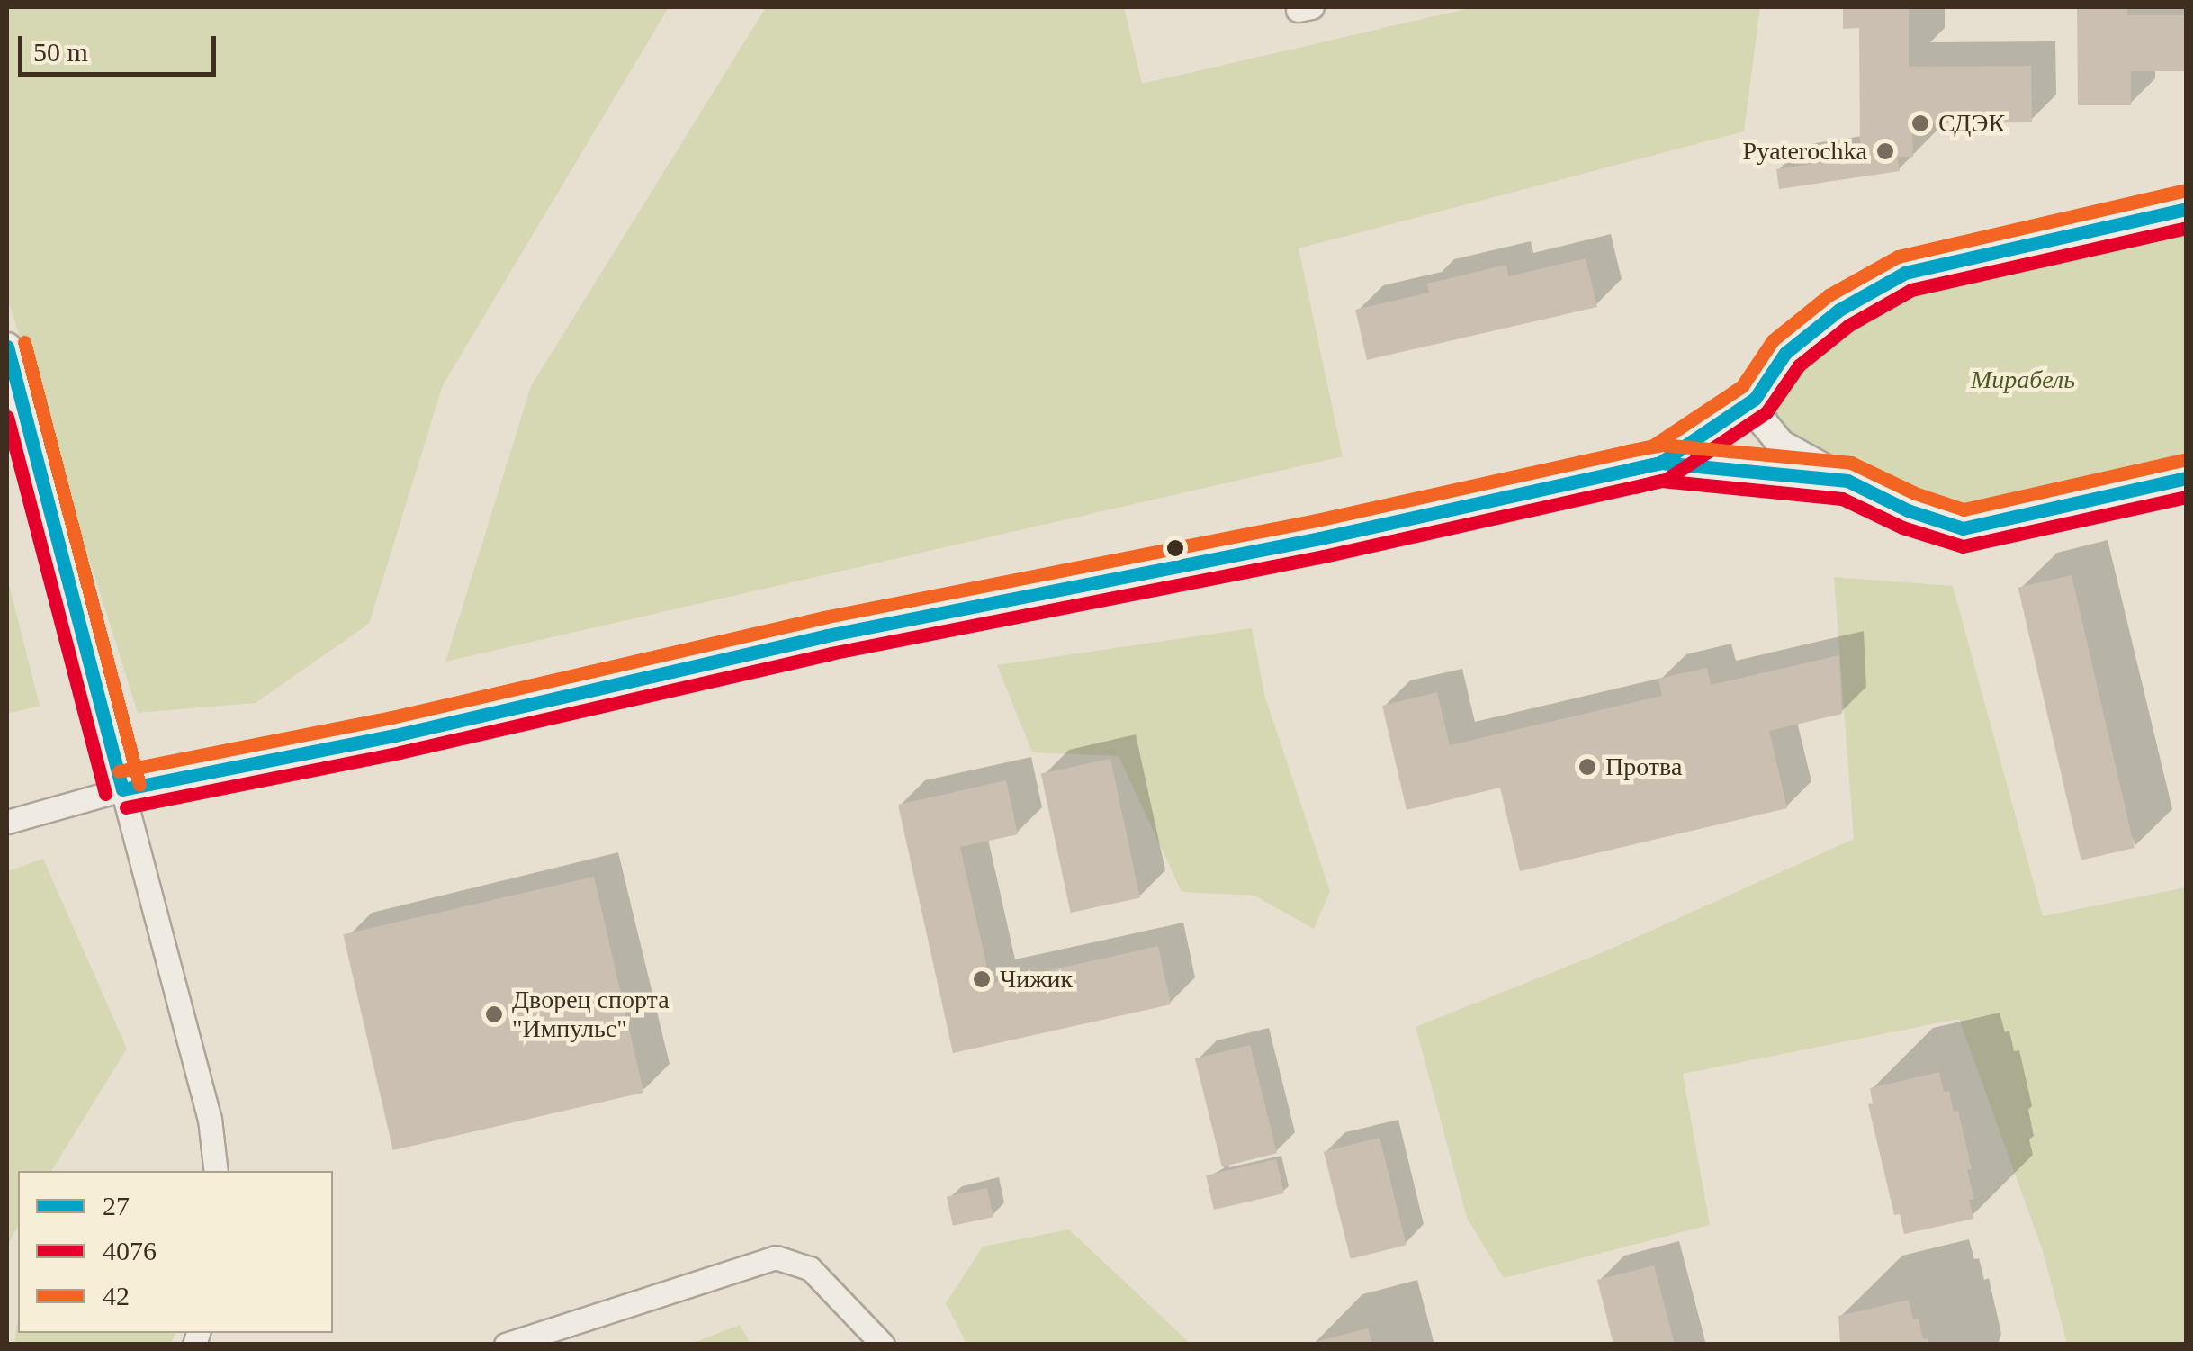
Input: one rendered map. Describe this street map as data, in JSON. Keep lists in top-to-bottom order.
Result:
{
  "parks": ["Мирабель"],
  "places": [
    "СДЭК",
    "Pyaterochka",
    "Протва",
    "Чижик",
    "Дворец спорта \"Импульс\""
  ],
  "lines": ["transit line 42", "transit line 27", "transit line 4076"],
  "legend": ["27", "4076", "42"],
  "scale_bar": "50 m"
}
